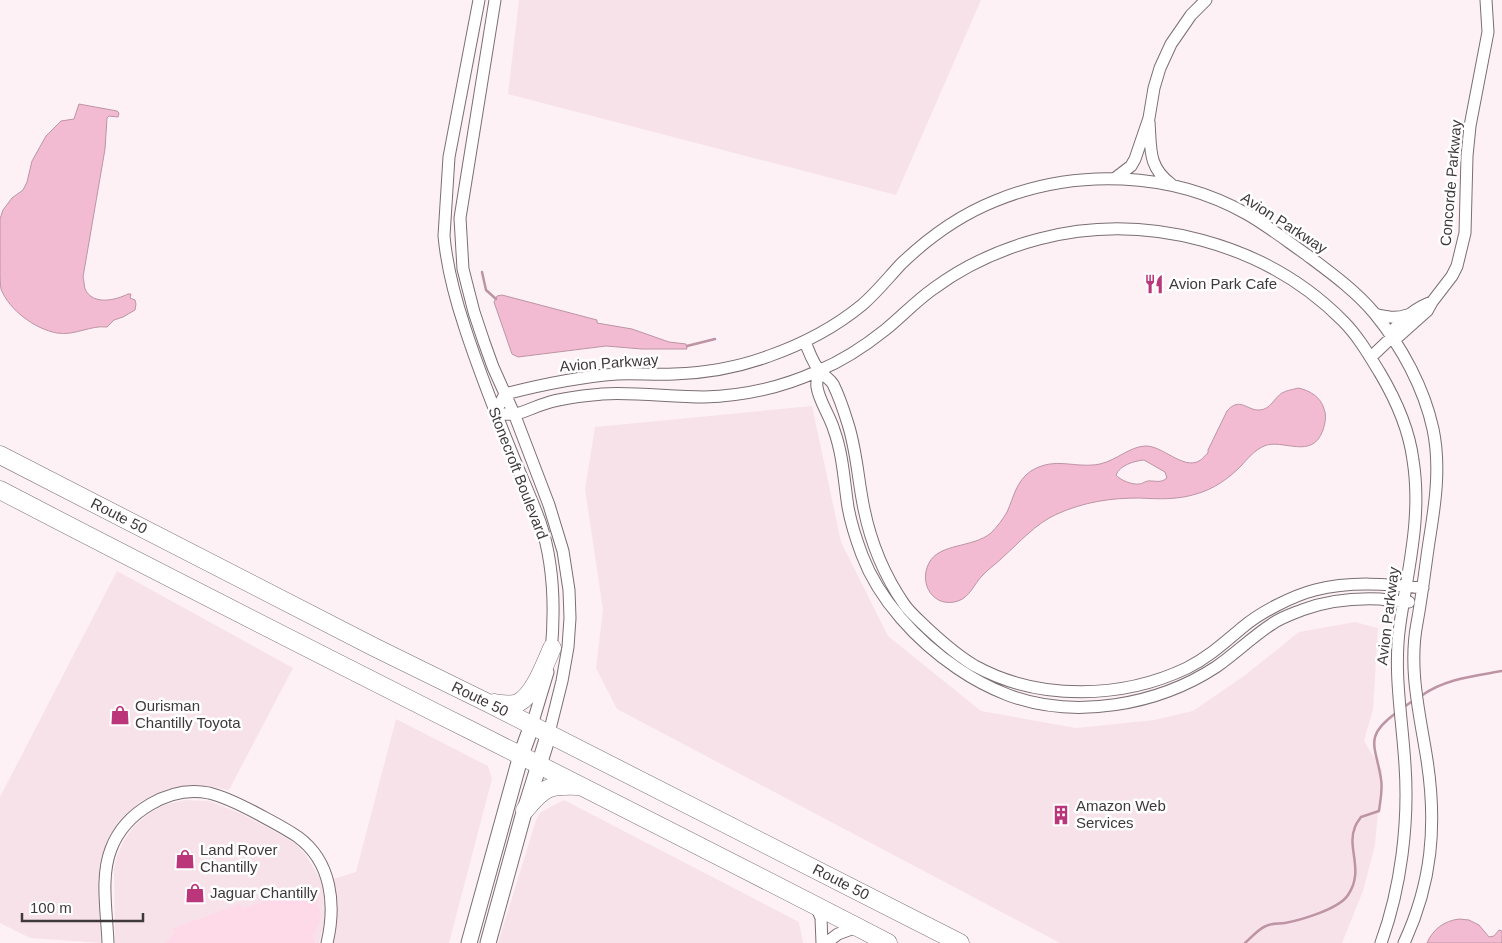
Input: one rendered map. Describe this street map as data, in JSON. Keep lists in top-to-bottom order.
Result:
{
  "streets": {
    "highway": ["Route 50"],
    "main road": ["Stonecroft Boulevard"],
    "street": ["Concorde Parkway", "Avion Parkway"]
  },
  "crossings": [
    ["Concorde Parkway", "Avion Parkway"],
    ["Avion Parkway", "Stonecroft Boulevard"],
    ["Stonecroft Boulevard", "Route 50"]
  ],
  "places": {
    "restaurant": ["Avion Park Cafe"],
    "shop": ["Ourisman Chantilly Toyota", "Land Rover Chantilly", "Jaguar Chantilly"],
    "building": ["Amazon Web Services"]
  },
  "scale_bar": "100 m"
}
